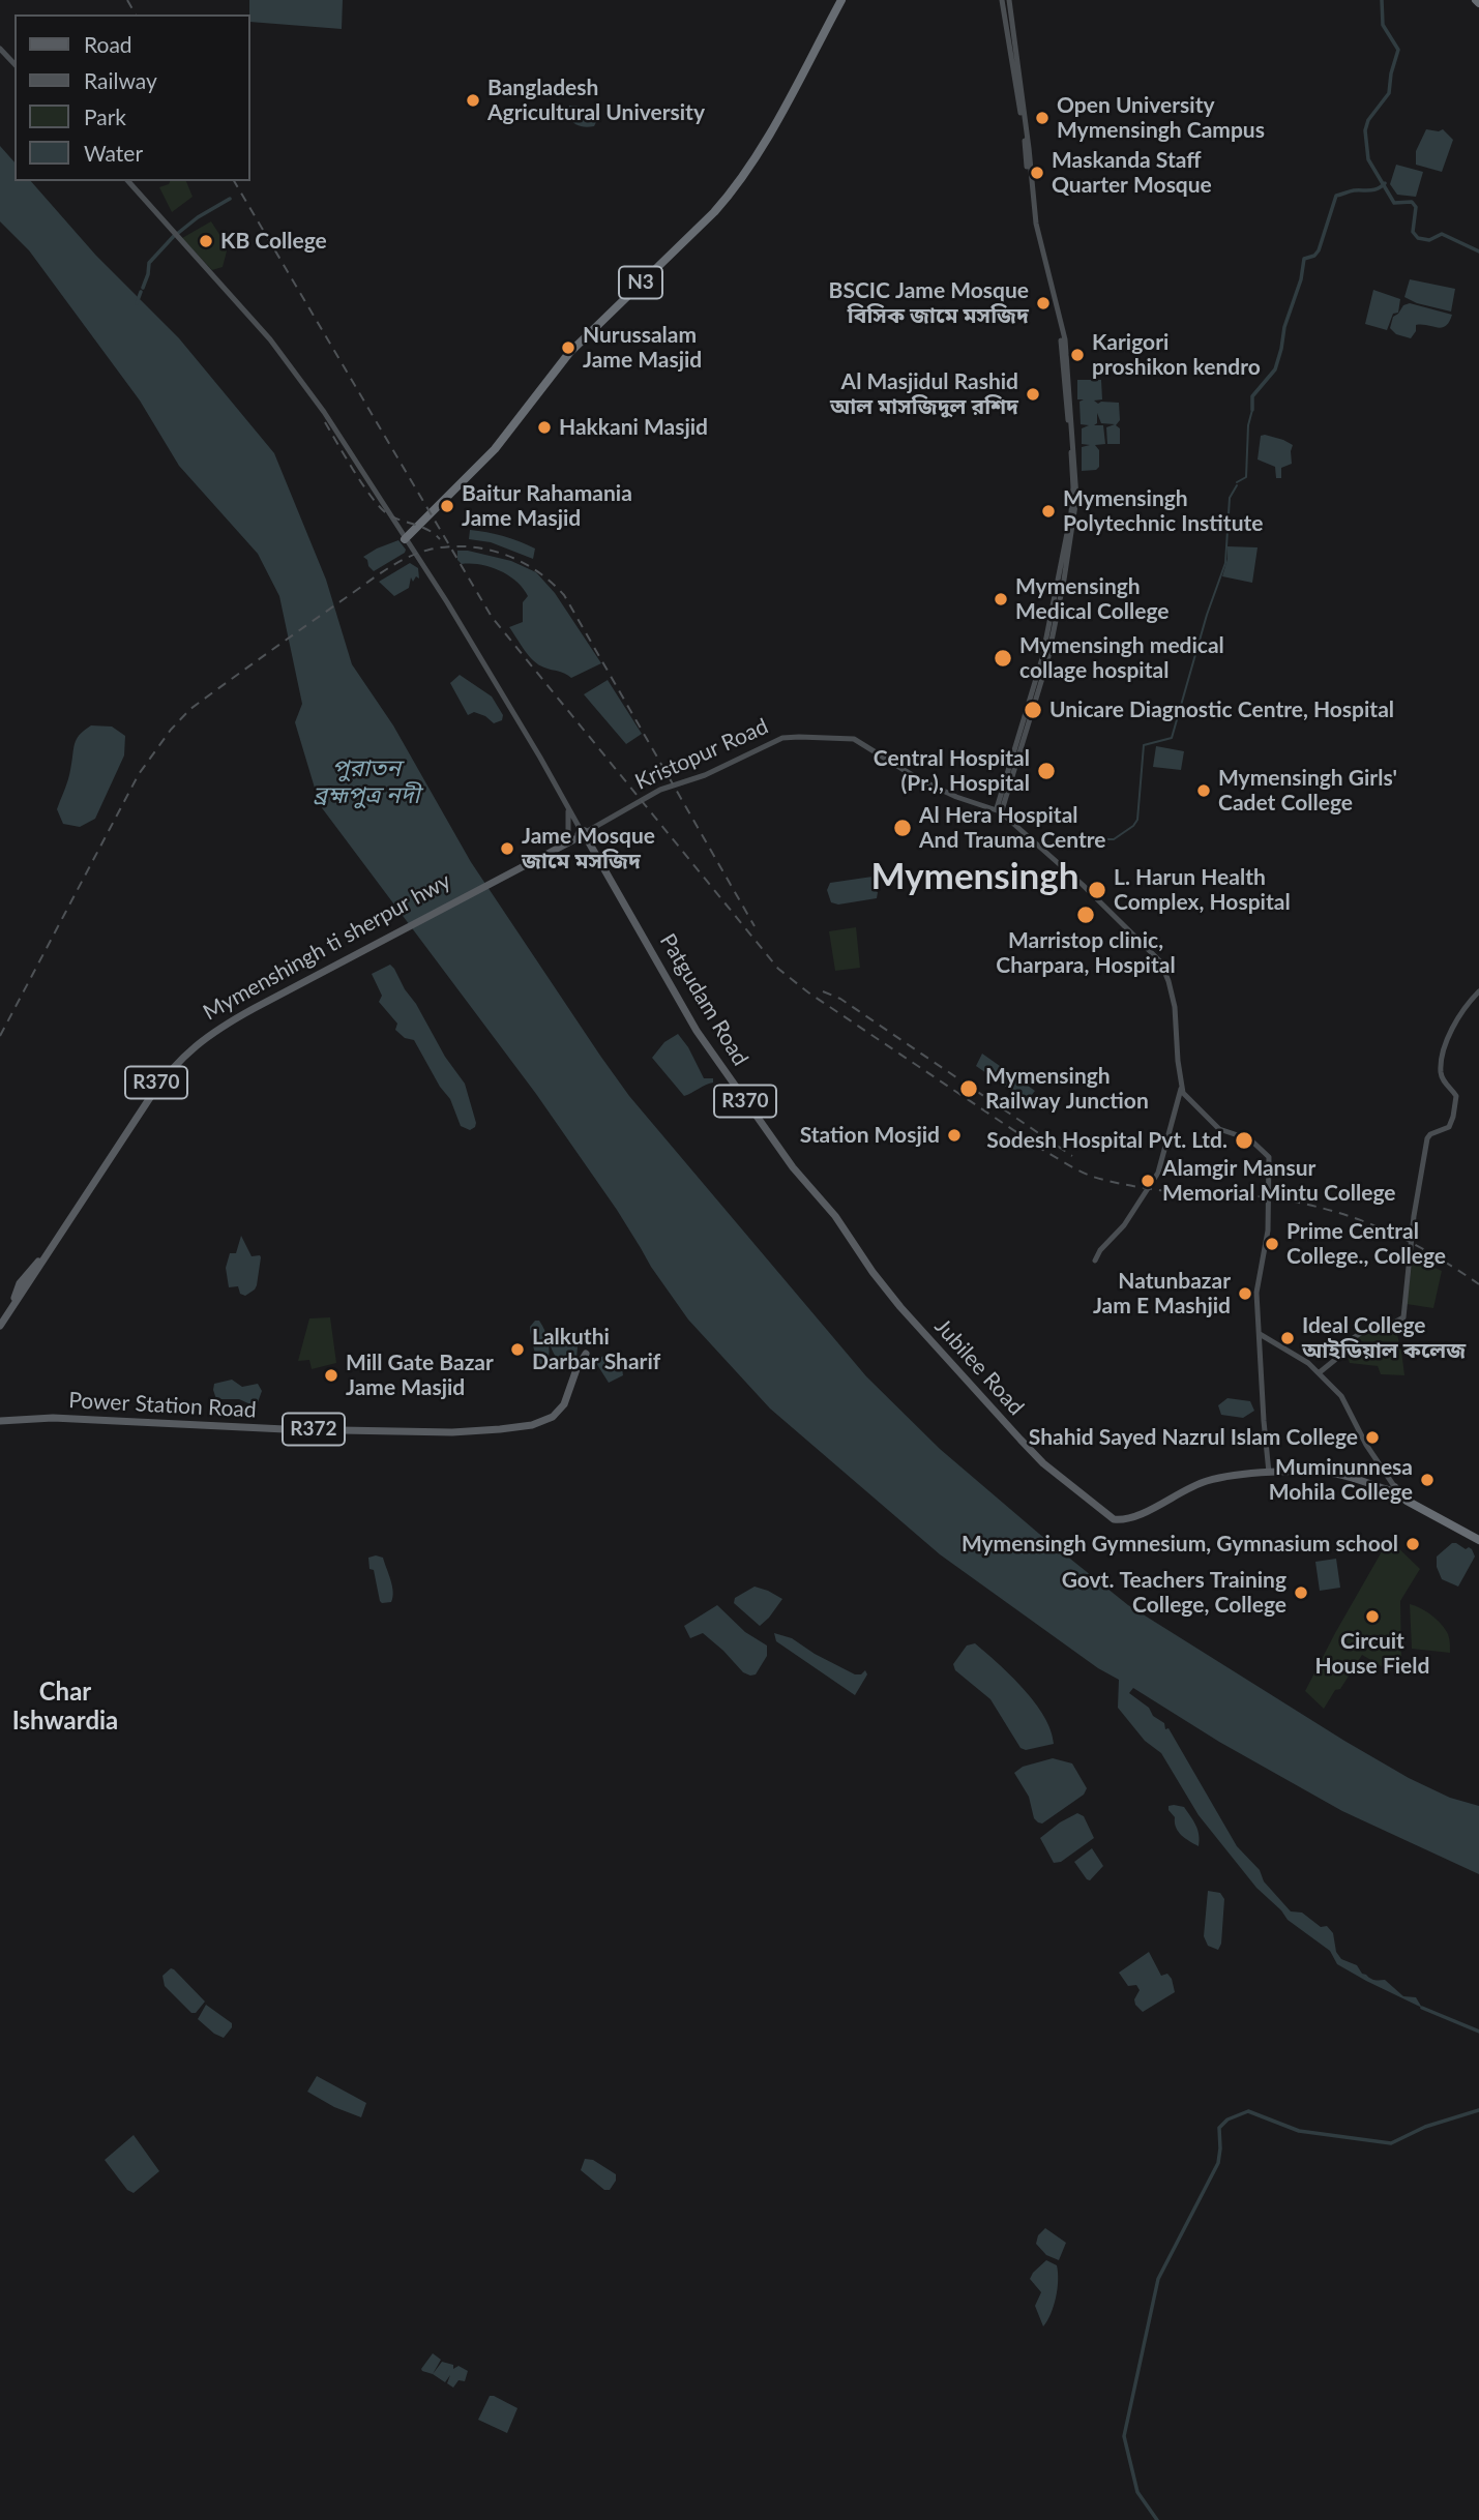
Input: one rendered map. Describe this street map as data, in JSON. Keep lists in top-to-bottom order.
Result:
{
  "streets": {
    "highway": ["N3"],
    "main road": [
      "Kristopur Road",
      "Mymenshingh ti sherpur hwy",
      "Patgudam Road",
      "R370",
      "Jubilee Road",
      "Power Station Road",
      "R372"
    ]
  },
  "crossings": [
    ["Kristopur Road", "Mymenshingh ti sherpur hwy"],
    ["Kristopur Road", "Patgudam Road"],
    ["Patgudam Road", "Jubilee Road"]
  ],
  "districts": ["Mymensingh", "Char Ishwardia"],
  "water": ["পুরাতন ব্রহ্মপুত্র নদী"],
  "places": [
    "Bangladesh Agricultural University",
    "Open University Mymensingh Campus",
    "Maskanda Staff Quarter Mosque",
    "KB College",
    "BSCIC Jame Mosque বিসিক জামে মসজিদ",
    "Nurussalam Jame Masjid",
    "Karigori proshikon kendro",
    "Al Masjidul Rashid আল মাসজিদুল রশিদ",
    "Hakkani Masjid",
    "Baitur Rahamania Jame Masjid",
    "Mymensingh Polytechnic Institute",
    "Mymensingh Medical College",
    "Mymensingh medical collage hospital",
    "Unicare Diagnostic Centre, Hospital",
    "Central Hospital (Pr.), Hospital",
    "Mymensingh Girls' Cadet College",
    "Al Hera Hospital And Trauma Centre",
    "Jame Mosque জামে মসজিদ",
    "L. Harun Health Complex, Hospital",
    "Marristop clinic, Charpara, Hospital",
    "Mymensingh Railway Junction",
    "Station Mosjid",
    "Sodesh Hospital Pvt. Ltd.",
    "Alamgir Mansur Memorial Mintu College",
    "Prime Central College., College",
    "Natunbazar Jam E Mashjid",
    "Ideal College আইডিয়াল কলেজ",
    "Lalkuthi Darbar Sharif",
    "Mill Gate Bazar Jame Masjid",
    "Shahid Sayed Nazrul Islam College",
    "Muminunnesa Mohila College",
    "Mymensingh Gymnesium, Gymnasium school",
    "Govt. Teachers Training College, College",
    "Circuit House Field"
  ],
  "legend": [
    "Road",
    "Railway",
    "Park",
    "Water"
  ]
}
